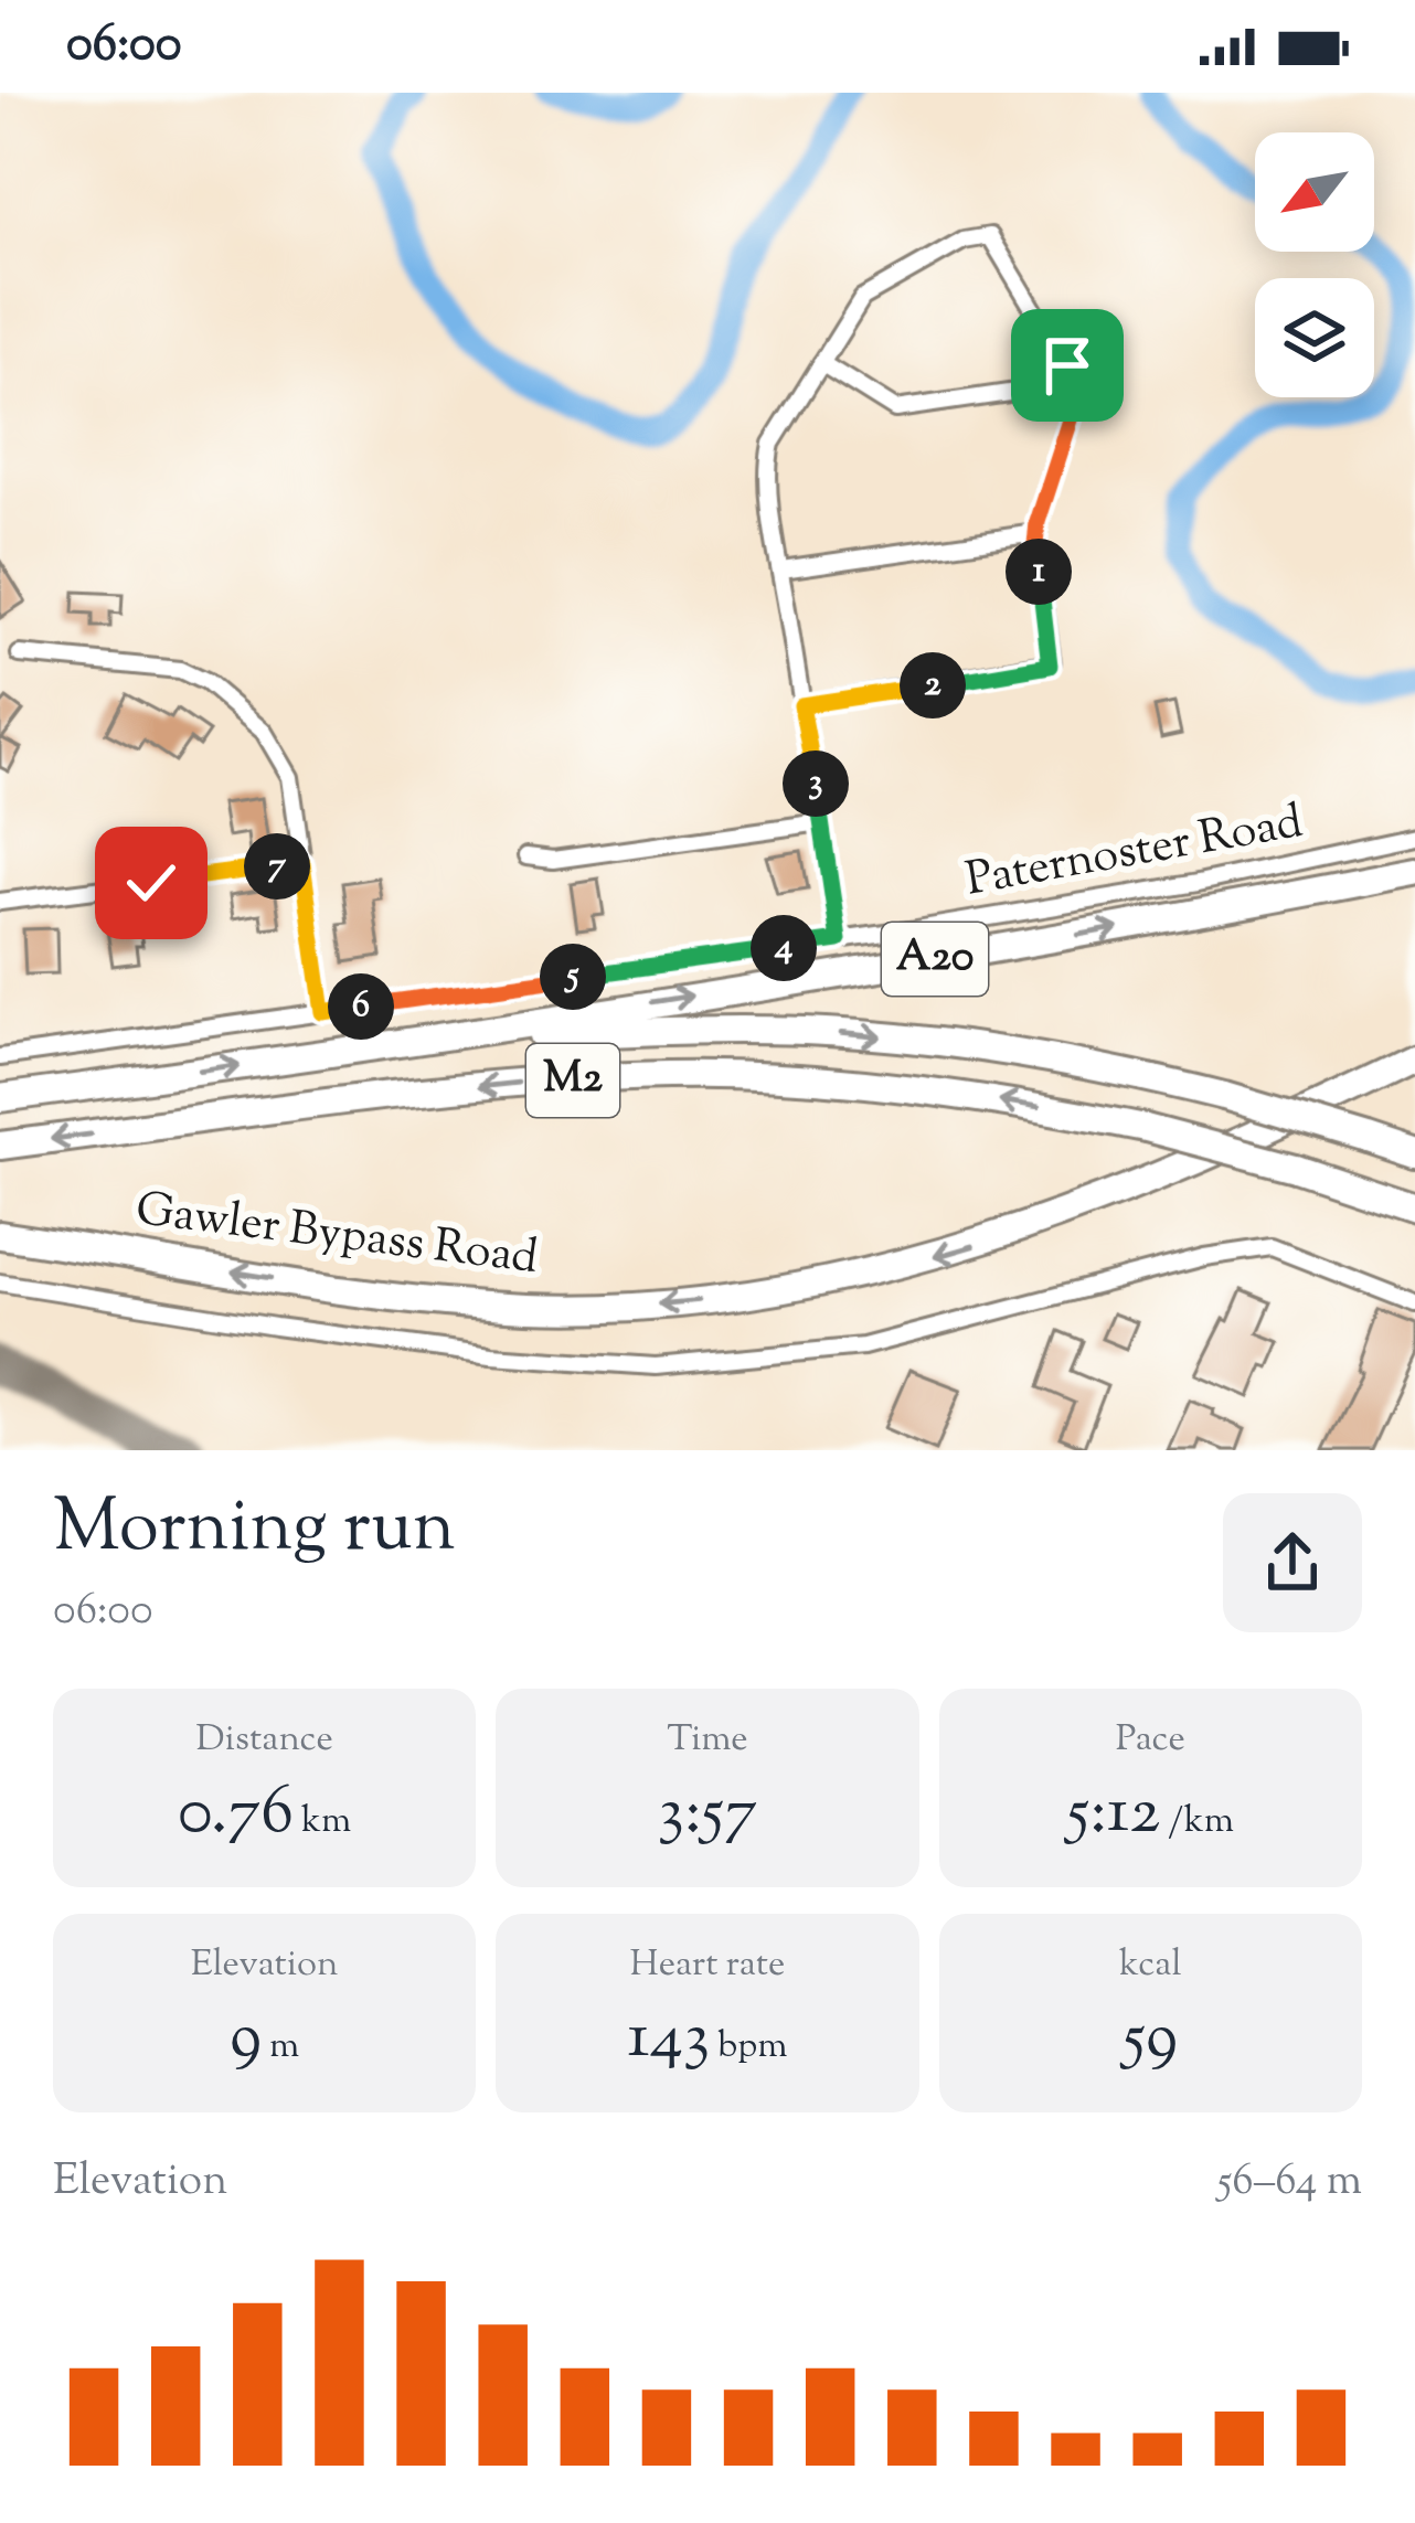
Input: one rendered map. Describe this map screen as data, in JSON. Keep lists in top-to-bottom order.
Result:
{
  "streets": {
    "highway": ["A20", "M2", "Gawler Bypass Road"],
    "street": ["Paternoster Road"]
  },
  "crossings": [
    ["A20", "M2"]
  ],
  "north": "bottom left",
  "page": {
    "status": "06:00",
    "pins": [
      "1",
      "2",
      "3",
      "7",
      "4",
      "5",
      "6"
    ],
    "heading": ["Morning run", "06:00"],
    "stats": [
      ["Distance", "0.76 km"],
      ["Time", "3:57"],
      ["Pace", "5:12 /km"],
      ["Elevation", "9 m"],
      ["Heart rate", "143 bpm"],
      ["kcal", "59"]
    ],
    "chart": ["Elevation", "56–64 m"]
  }
}
